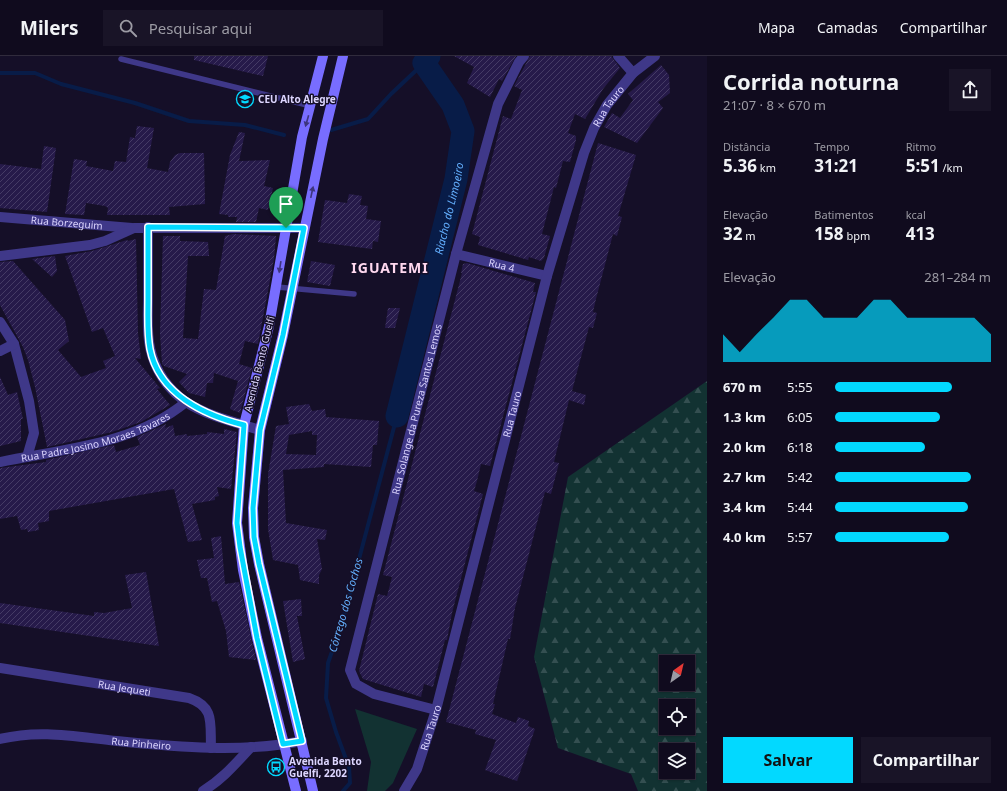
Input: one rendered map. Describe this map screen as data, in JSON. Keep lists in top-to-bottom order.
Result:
{
  "streets": {
    "main road": ["Avenida Bento Guelfi"],
    "street": [
      "Rua Tauro",
      "Rua Borzeguim",
      "Rua 4",
      "Rua Solange da Pureza Santos Lemos",
      "Rua Padre Josino Moraes Tavares",
      "Rua Jequeti",
      "Rua Pinheiro"
    ]
  },
  "crossings": [
    ["Rua Tauro", "Rua 4"],
    ["Rua Tauro", "Rua Solange da Pureza Santos Lemos"],
    ["Rua 4", "Rua Solange da Pureza Santos Lemos"],
    ["Avenida Bento Guelfi", "Rua Pinheiro"],
    ["Rua Jequeti", "Rua Pinheiro"]
  ],
  "districts": ["IGUATEMI"],
  "water": ["Riacho do Limoeiro", "Córrego dos Cochos"],
  "places": {
    "school or university": ["CEU Alto Alegre"],
    "bus stop": ["Avenida Bento Guelfi, 2202"]
  },
  "north": "top right",
  "page": {
    "header": "Milers",
    "search": "Pesquisar aqui",
    "nav": ["Mapa", "Camadas", "Compartilhar"],
    "heading": ["Corrida noturna", "21:07 · 8 × 670 m"],
    "stats": [
      ["Distância", "5.36 km"],
      ["Tempo", "31:21"],
      ["Ritmo", "5:51 /km"],
      ["Elevação", "32 m"],
      ["Batimentos", "158 bpm"],
      ["kcal", "413"]
    ],
    "chart": ["Elevação", "281–284 m"],
    "list": [
      {
        "name": "670 m",
        "note": "5:55"
      },
      {
        "name": "1.3 km",
        "note": "6:05"
      },
      {
        "name": "2.0 km",
        "note": "6:18"
      },
      {
        "name": "2.7 km",
        "note": "5:42"
      },
      {
        "name": "3.4 km",
        "note": "5:44"
      },
      {
        "name": "4.0 km",
        "note": "5:57"
      }
    ],
    "buttons": ["Salvar", "Compartilhar"]
  }
}
